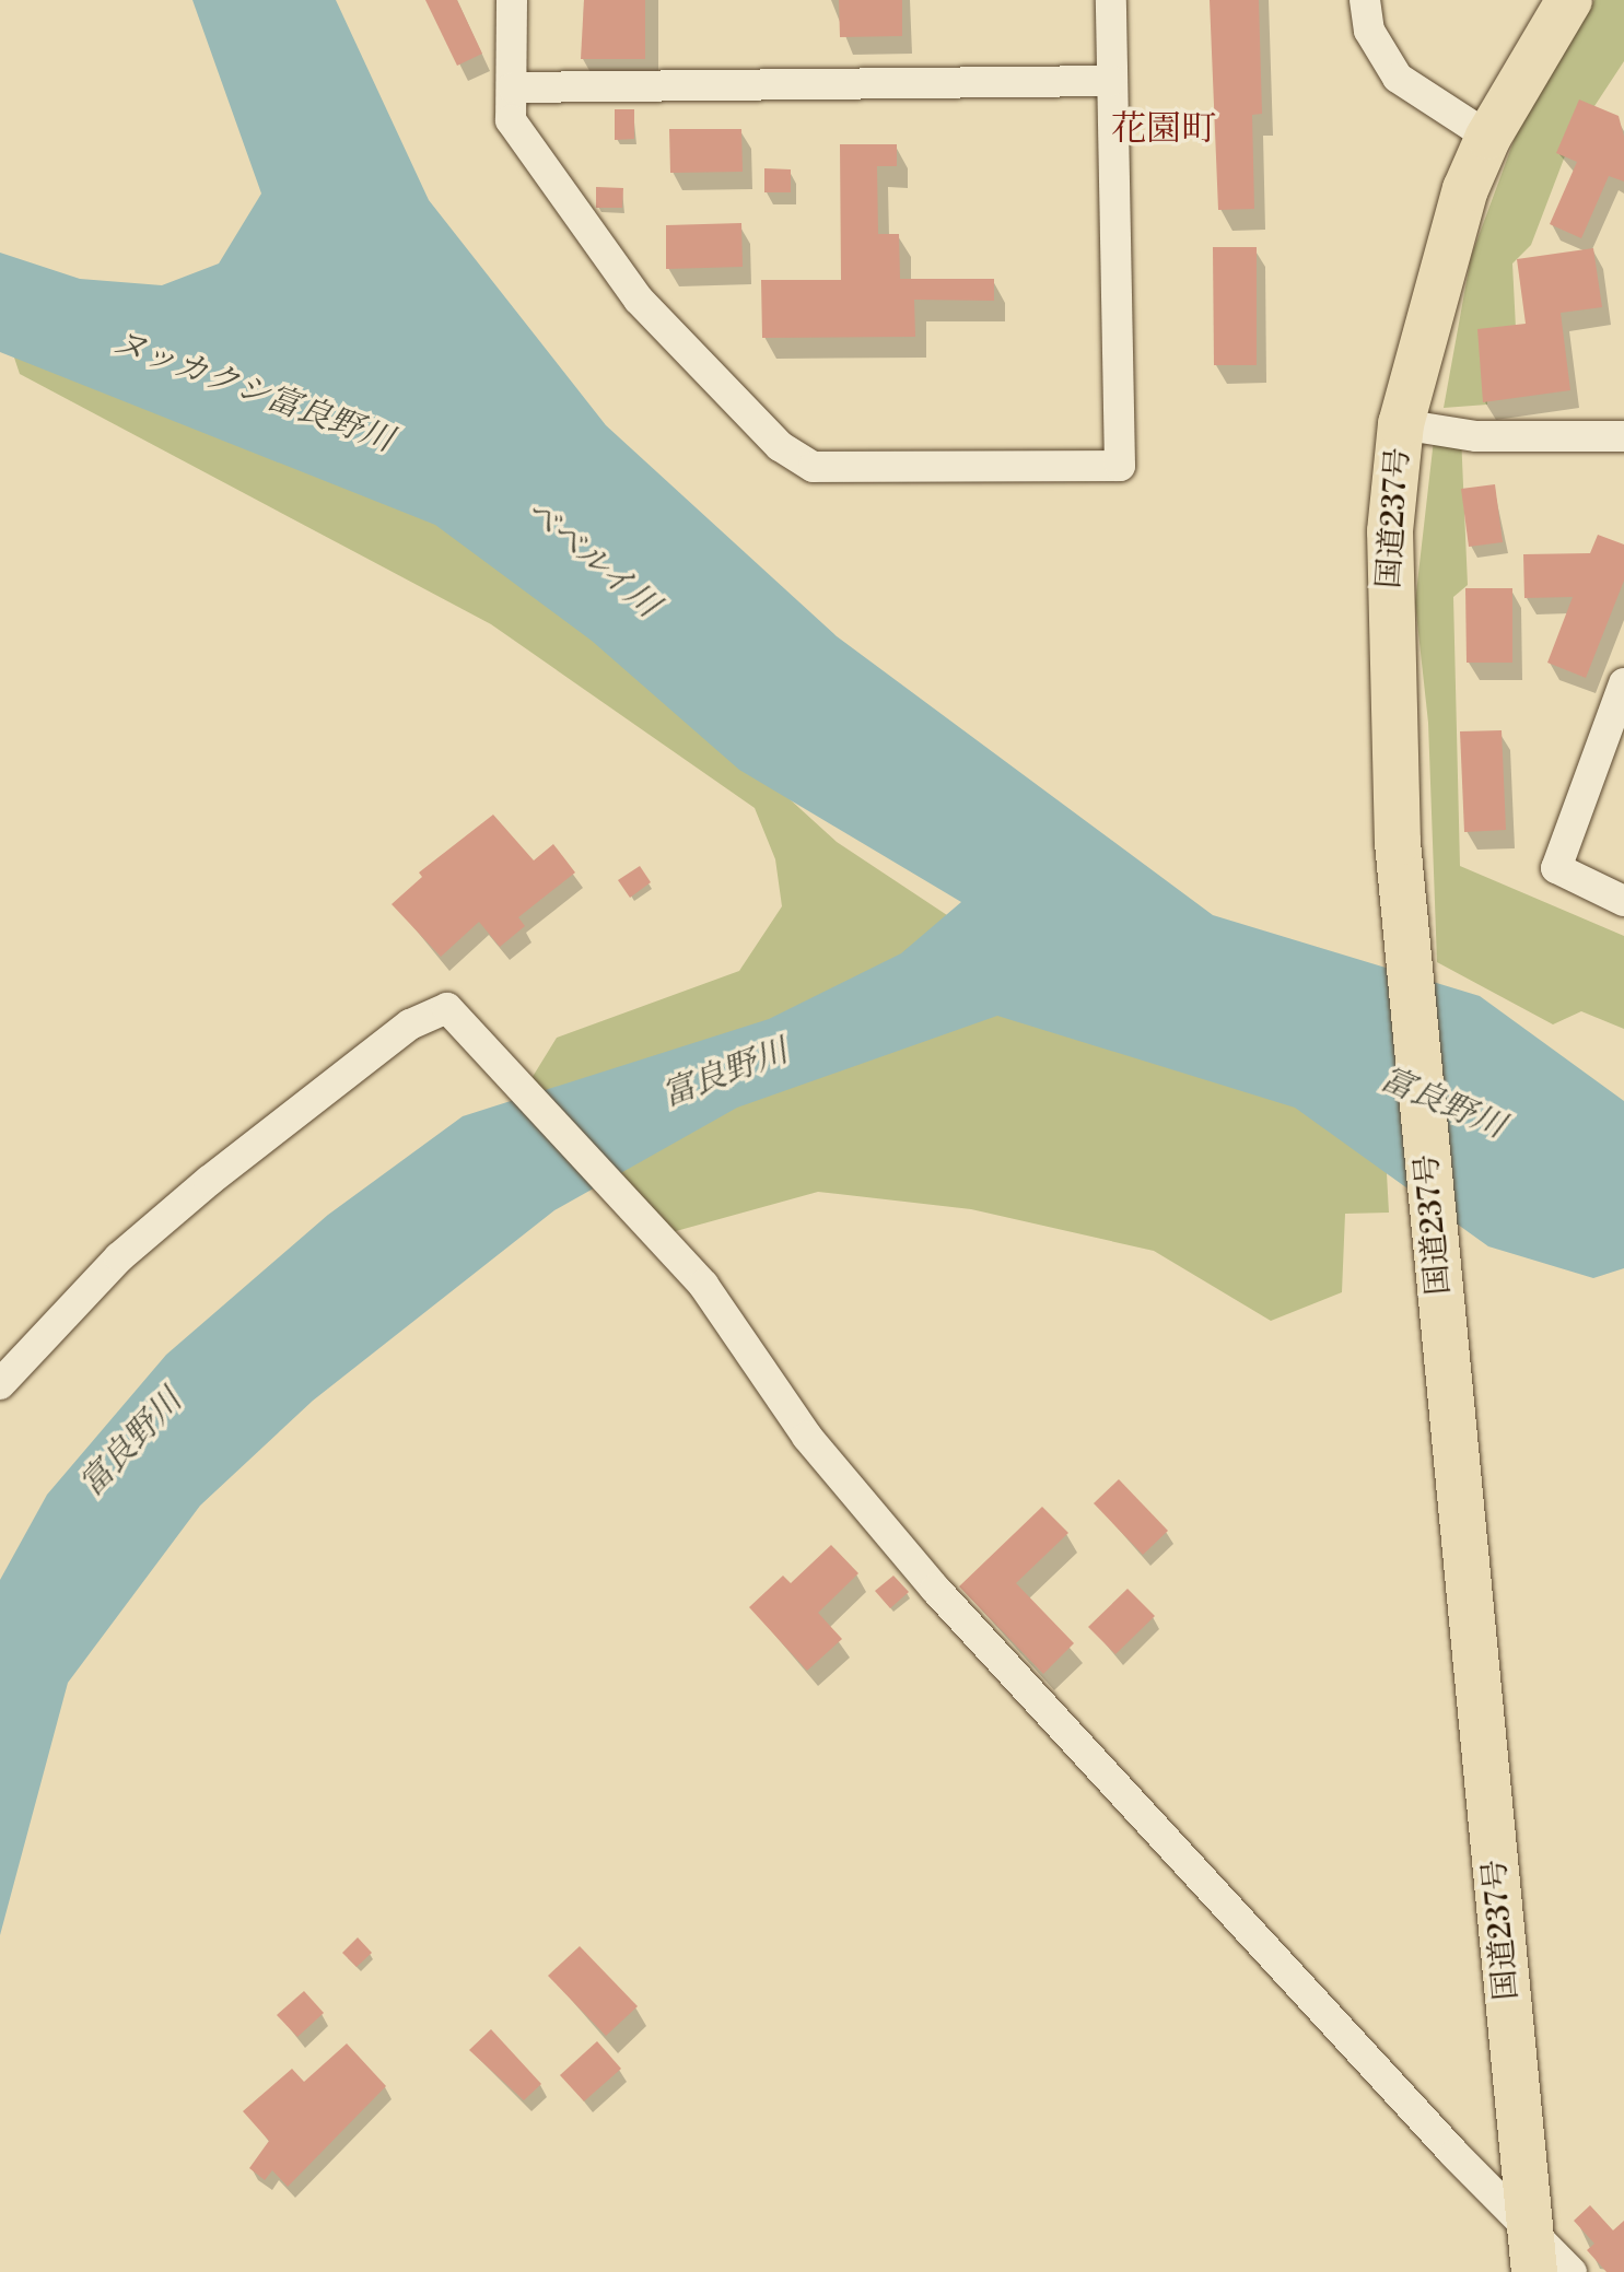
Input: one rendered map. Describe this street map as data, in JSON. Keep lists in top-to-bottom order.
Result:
{
  "streets": {
    "highway": ["国道237号"]
  },
  "districts": ["花園町"],
  "water": ["ヌッカクシ富良野川", "ベベルイ川", "富良野川"]
}
